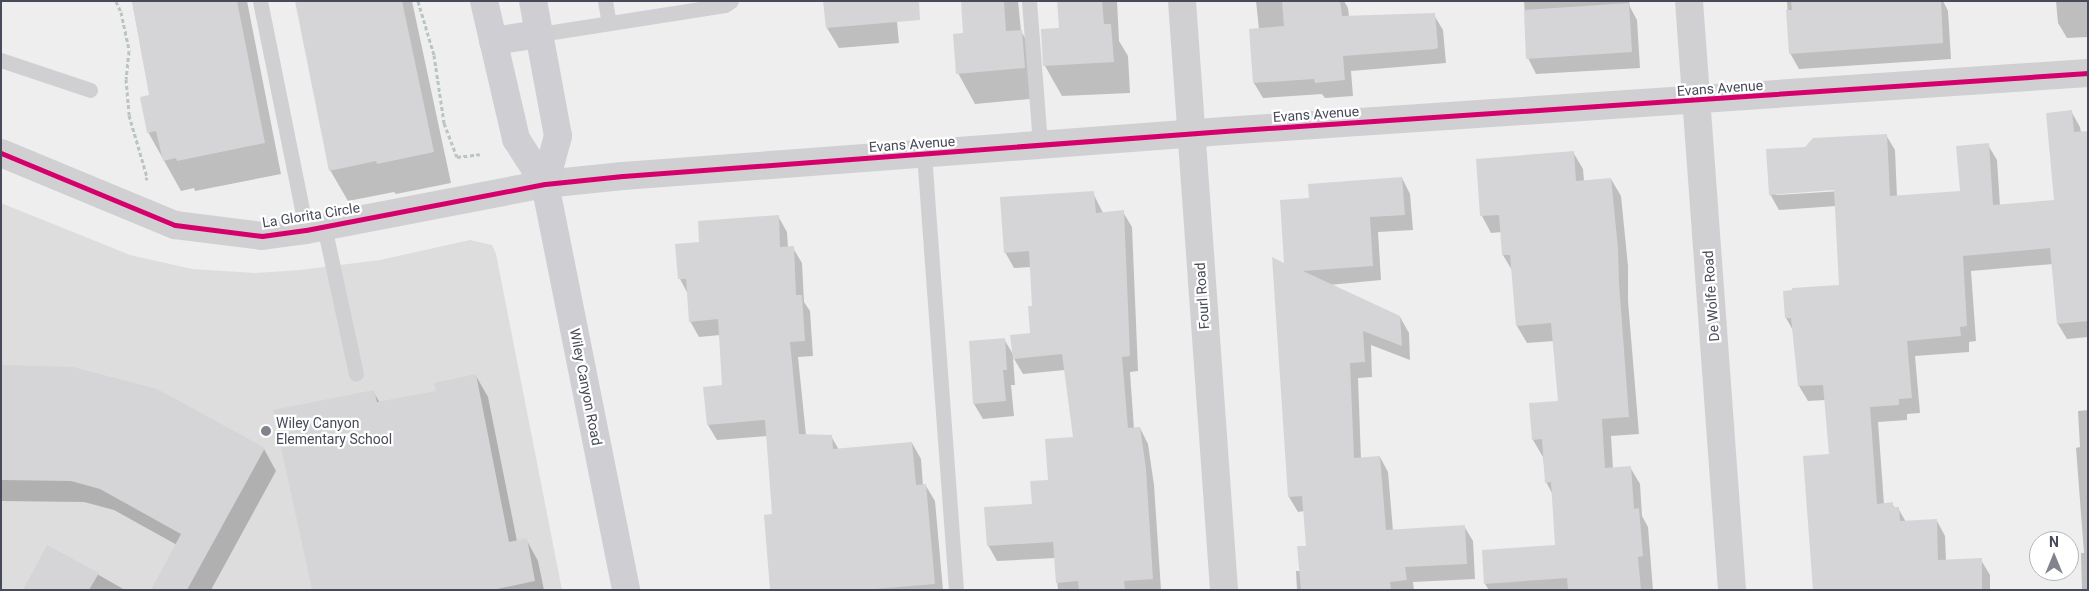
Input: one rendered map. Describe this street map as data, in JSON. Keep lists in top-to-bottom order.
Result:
{
  "streets": {
    "street": [
      "Evans Avenue",
      "La Glorita Circle",
      "Fourl Road",
      "De Wolfe Road",
      "Wiley Canyon Road"
    ]
  },
  "crossings": [
    ["Evans Avenue", "La Glorita Circle"],
    ["Evans Avenue", "Fourl Road"],
    ["Evans Avenue", "De Wolfe Road"],
    ["Evans Avenue", "Wiley Canyon Road"],
    ["La Glorita Circle", "Wiley Canyon Road"]
  ],
  "places": ["Wiley Canyon Elementary School"],
  "north": "top"
}
